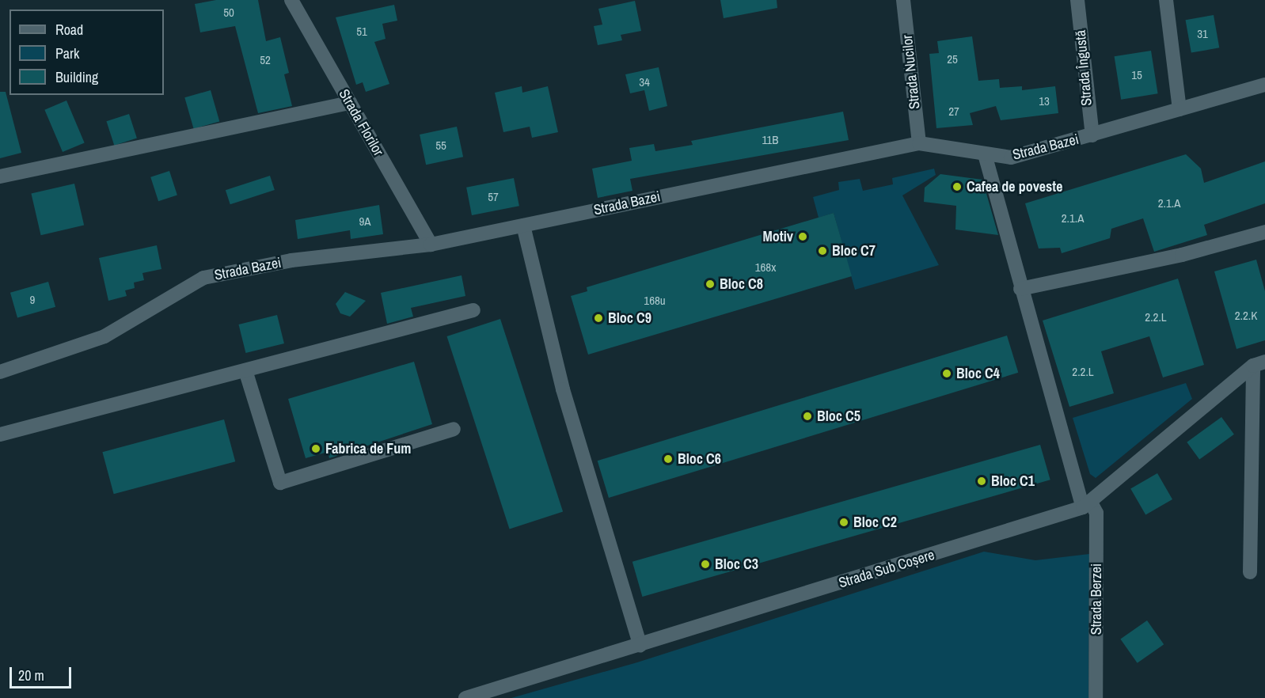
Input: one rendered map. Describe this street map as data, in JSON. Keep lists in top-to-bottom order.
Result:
{
  "streets": {
    "street": [
      "Strada Îngustă",
      "Strada Nucilor",
      "Strada Florilor",
      "Strada Bazei",
      "Strada Sub Coșere",
      "Strada Berzei"
    ]
  },
  "crossings": [
    ["Strada Îngustă", "Strada Bazei"],
    ["Strada Nucilor", "Strada Bazei"],
    ["Strada Florilor", "Strada Bazei"],
    ["Strada Bazei", "Strada Berzei"],
    ["Strada Sub Coșere", "Strada Berzei"]
  ],
  "places": [
    "Cafea de poveste",
    "Motiv",
    "Bloc C7",
    "Bloc C8",
    "Bloc C9",
    "Bloc C4",
    "Bloc C5",
    "Fabrica de Fum",
    "Bloc C6",
    "Bloc C1",
    "Bloc C2",
    "Bloc C3"
  ],
  "house_numbers": [
    "50",
    "51",
    "31",
    "25",
    "52",
    "15",
    "34",
    "13",
    "27",
    "11B",
    "55",
    "57",
    "2.1.A",
    "2.1.A",
    "9A",
    "168x",
    "9",
    "168u",
    "2.2.K",
    "2.2.L",
    "2.2.L"
  ],
  "legend": ["Road", "Park", "Building"],
  "scale_bar": "20 m"
}
